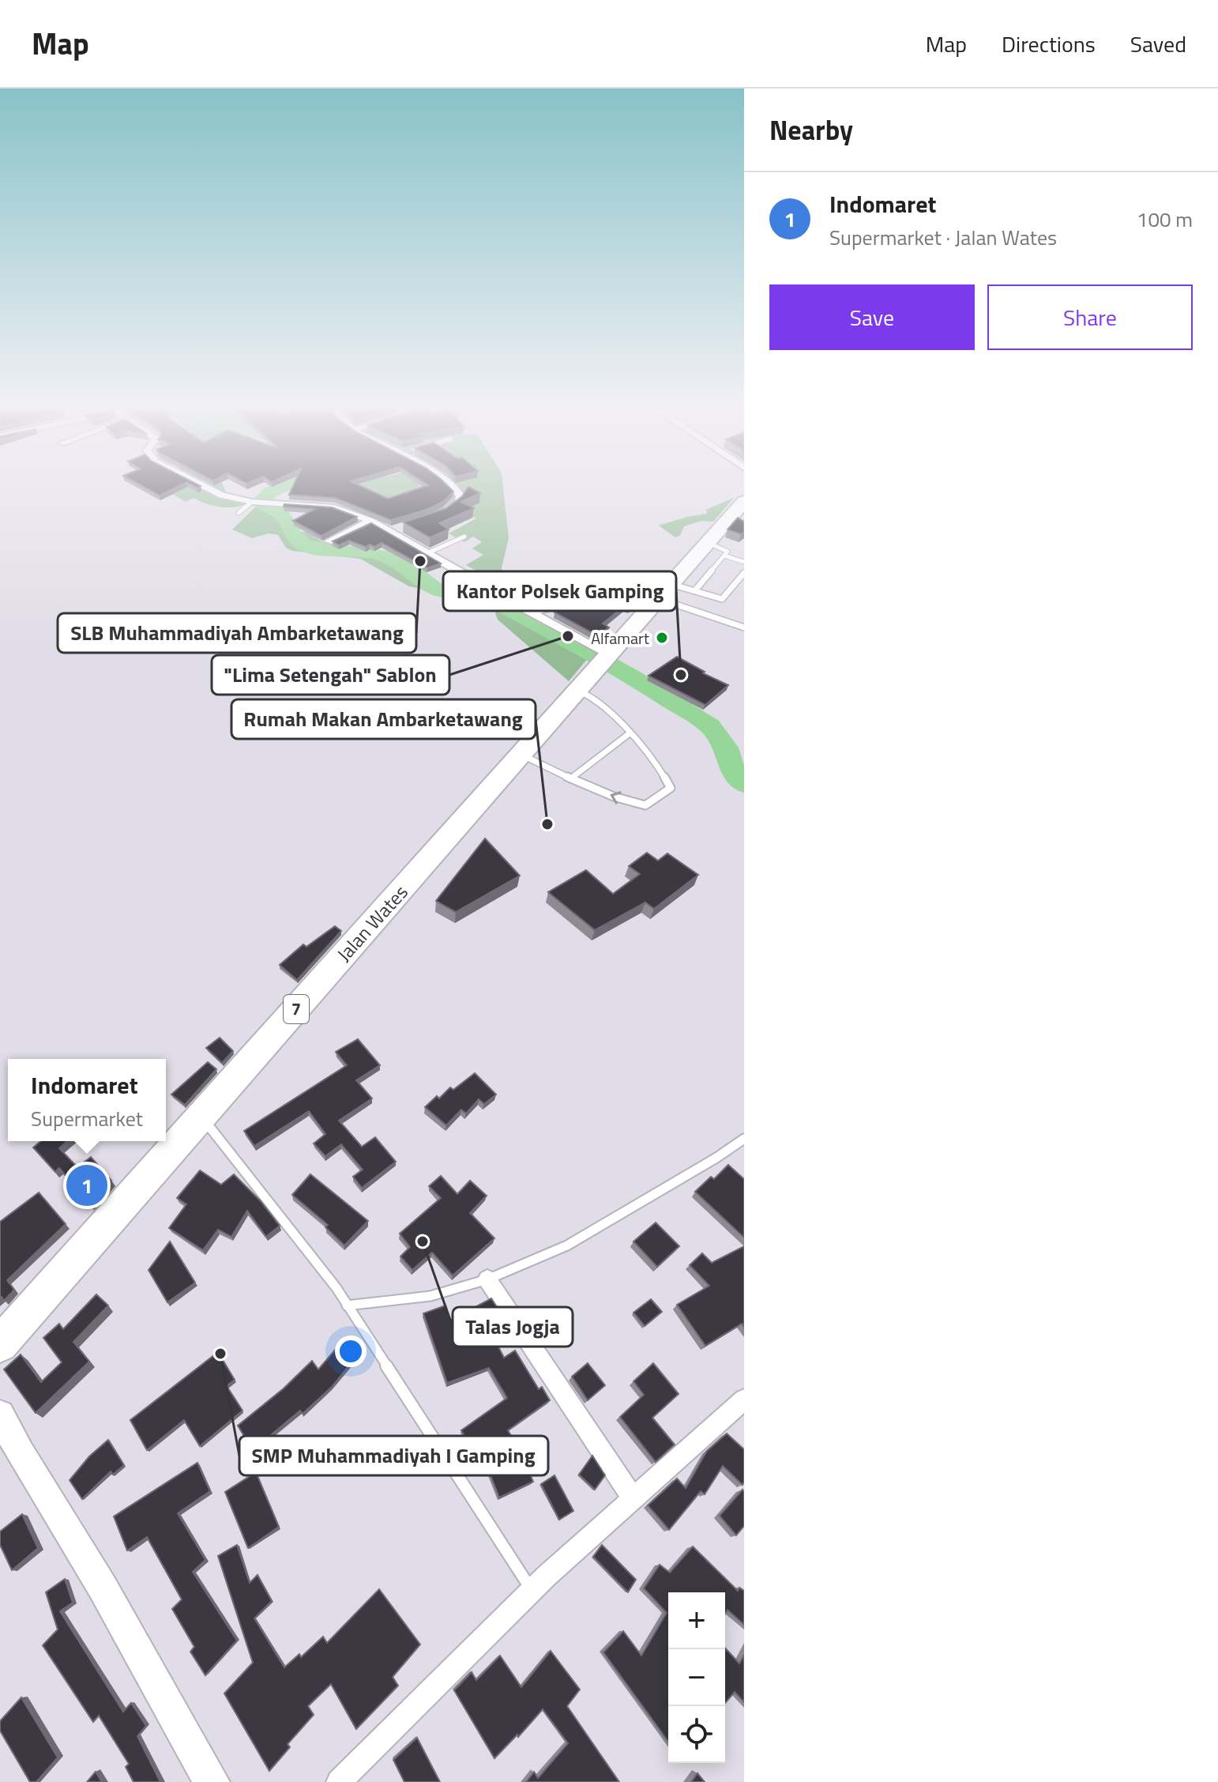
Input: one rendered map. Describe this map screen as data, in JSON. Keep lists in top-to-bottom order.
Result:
{
  "streets": {
    "highway": ["Jalan Wates", "7"]
  },
  "places": [
    "SLB Muhammadiyah Ambarketawang",
    "\"Lima Setengah\" Sablon",
    "Alfamart",
    "Kantor Polsek Gamping",
    "Rumah Makan Ambarketawang",
    "Talas Jogja",
    "SMP Muhammadiyah I Gamping"
  ],
  "page": {
    "header": "Map",
    "nav": ["Map", "Directions", "Saved"],
    "heading": "Nearby",
    "list": [
      {
        "mark": "1",
        "name": "Indomaret",
        "note": "Supermarket · Jalan Wates",
        "value": "100 m"
      }
    ],
    "buttons": ["Save", "Share"],
    "popup": ["Indomaret", "Supermarket"],
    "pins": "1",
    "map_buttons": ["+", "−"]
  }
}
